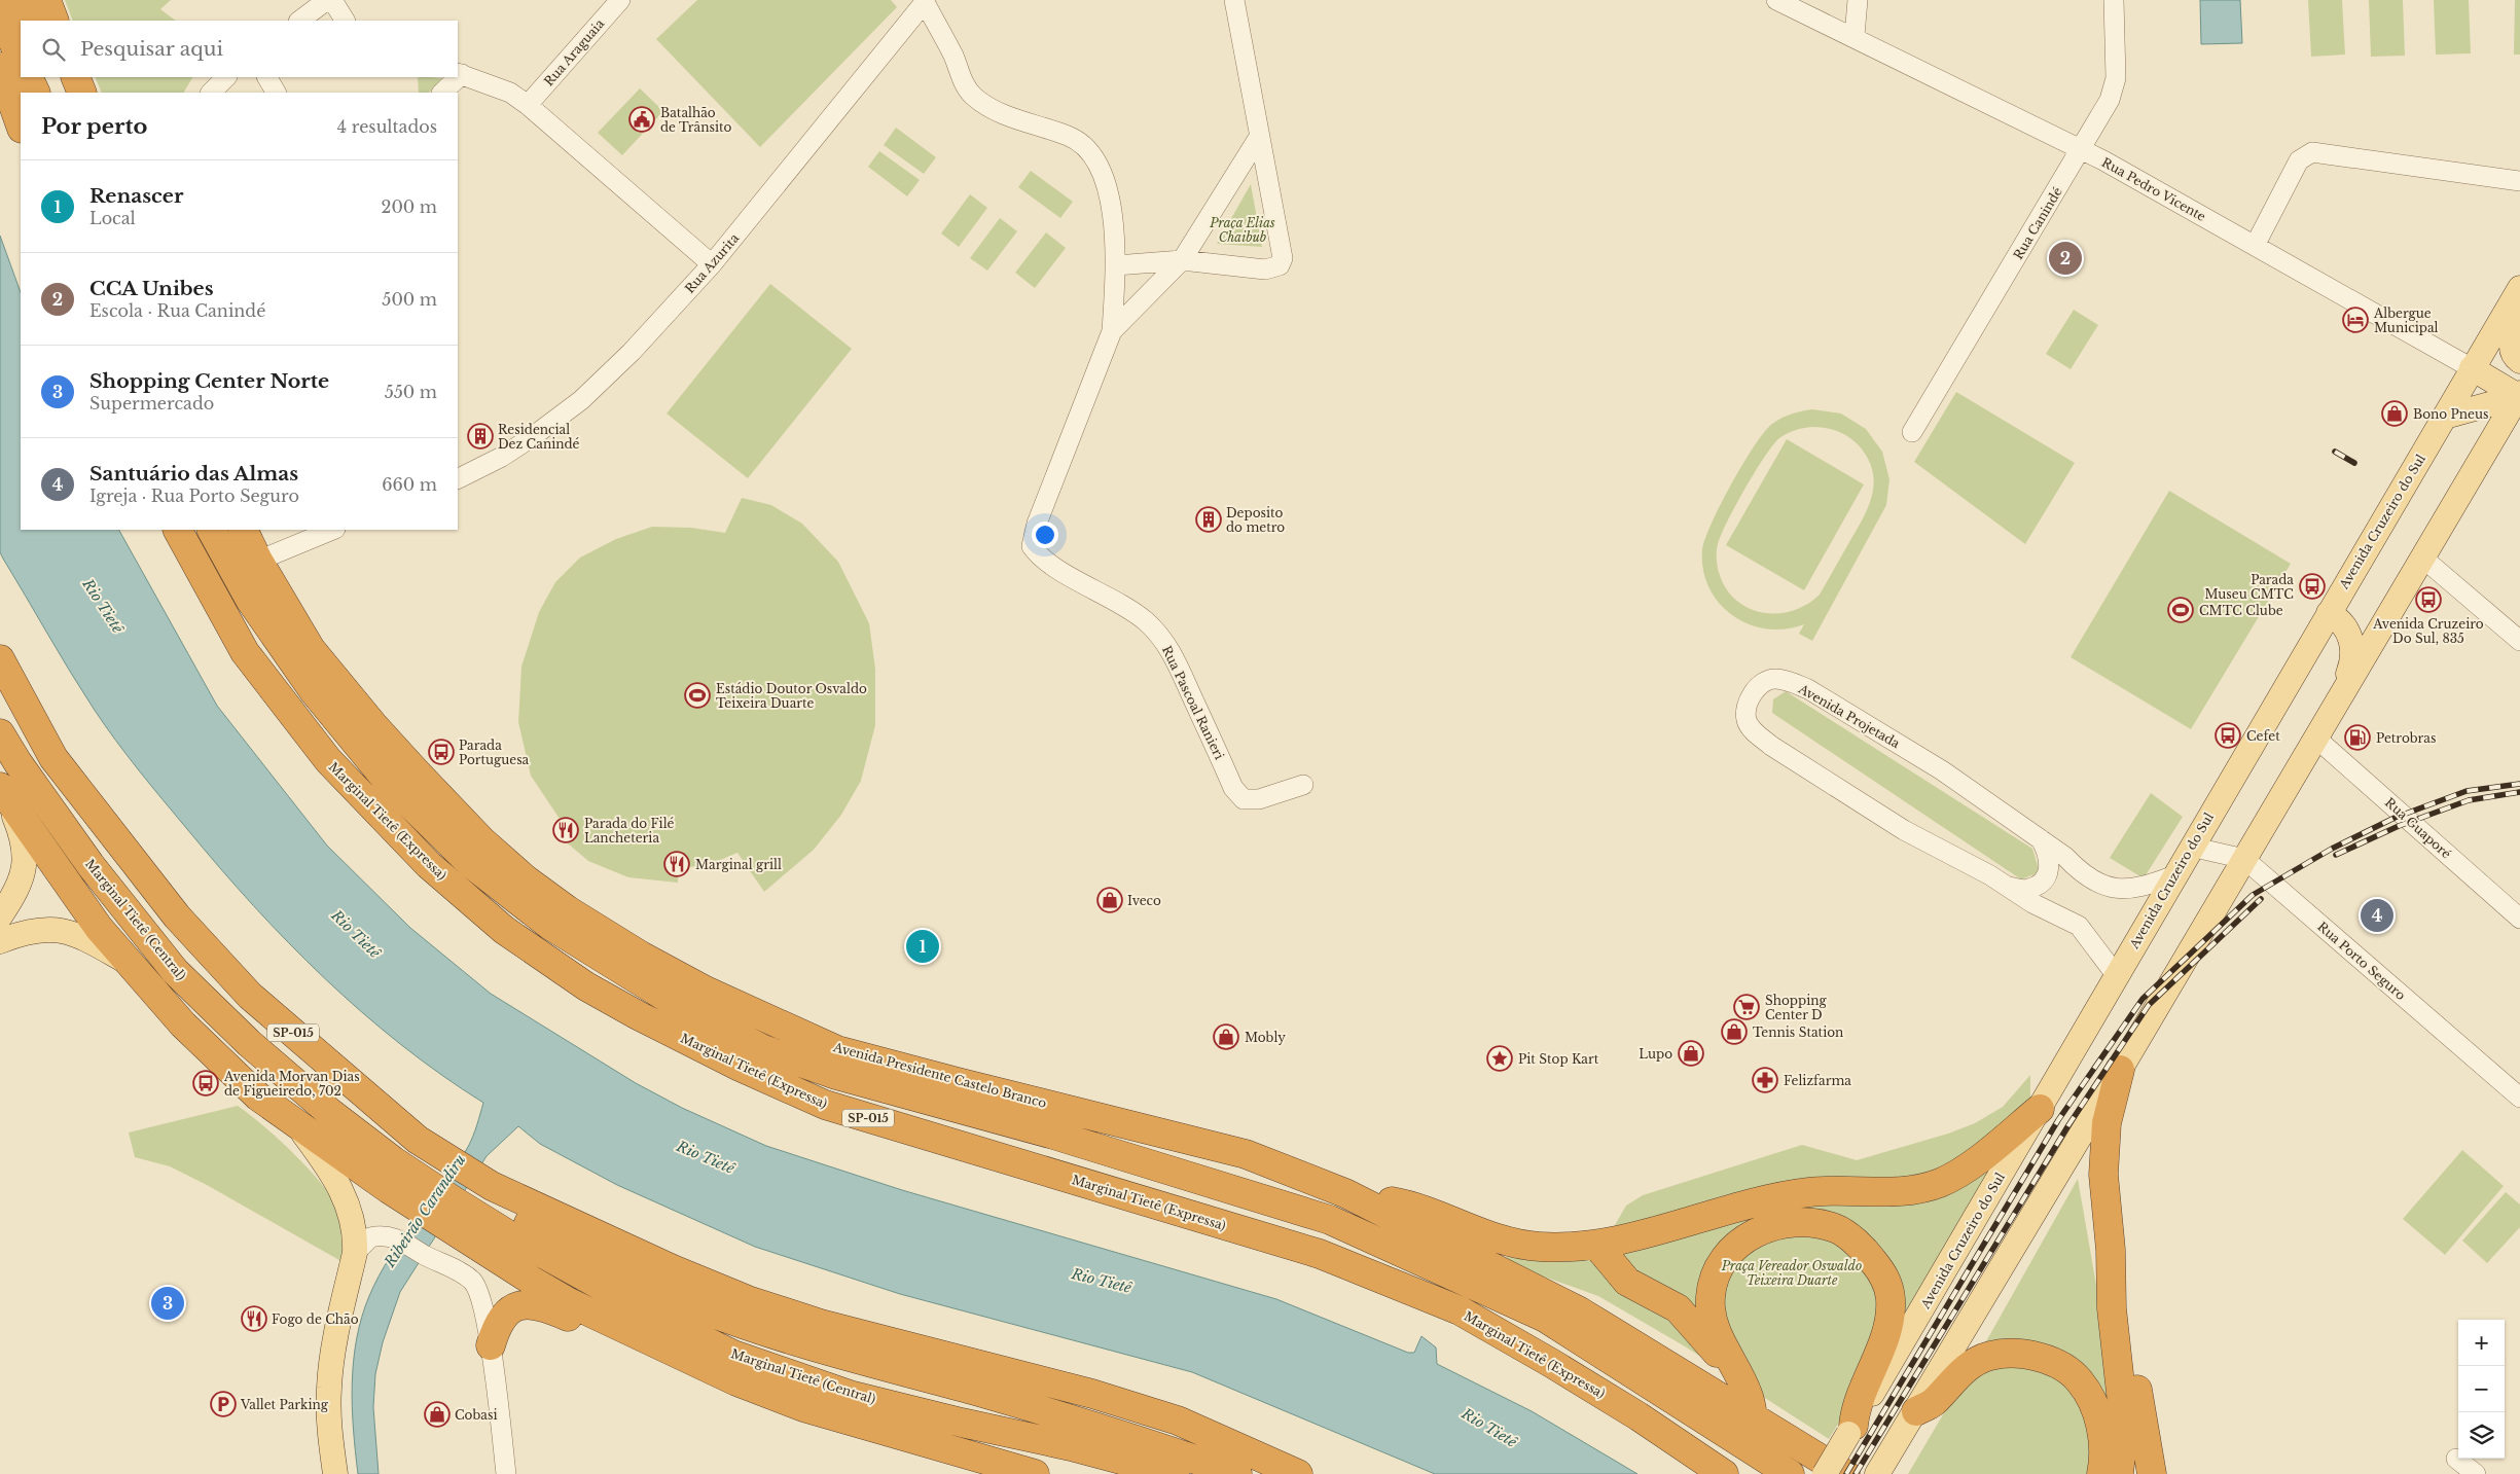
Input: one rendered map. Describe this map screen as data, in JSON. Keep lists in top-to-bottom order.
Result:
{
  "streets": {
    "highway": [
      "Marginal Tietê (Expressa)",
      "Marginal Tietê (Central)",
      "SP-015",
      "Avenida Presidente Castelo Branco"
    ],
    "main road": ["Rua Pedro Vicente", "Avenida Cruzeiro do Sul"],
    "street": [
      "Rua Araguaia",
      "Rua Canindé",
      "Rua Azurita",
      "Rua Pascoal Ranieri",
      "Avenida Projetada",
      "Rua Guaporé",
      "Rua Porto Seguro"
    ]
  },
  "crossings": [
    ["Rua Pedro Vicente", "Rua Canindé"],
    ["Rua Pedro Vicente", "Avenida Cruzeiro do Sul"],
    ["Avenida Cruzeiro do Sul", "Avenida Projetada"],
    ["Avenida Cruzeiro do Sul", "Rua Porto Seguro"]
  ],
  "water": ["Rio Tietê", "Ribeirão Carandiru"],
  "parks": ["Praça Elias Chaibub", "Praça Vereador Oswaldo Teixeira Duarte"],
  "places": {
    "public building": ["Batalhão de Trânsito"],
    "hotel": ["Albergue Municipal"],
    "shop": [
      "Bono Pneus",
      "Iveco",
      "Tennis Station",
      "Mobly",
      "Lupo",
      "Cobasi"
    ],
    "building": ["Residencial Dez Canindé", "Deposito do metro"],
    "bus stop": [
      "Parada Museu CMTC",
      "Avenida Cruzeiro Do Sul, 835",
      "Cefet",
      "Parada Portuguesa",
      "Avenida Morvan Dias de Figueiredo, 702"
    ],
    "sports": ["CMTC Clube", "Estádio Doutor Osvaldo Teixeira Duarte"],
    "fuel station": ["Petrobras"],
    "restaurant": ["Parada do Filé Lancheteria", "Marginal grill", "Fogo de Chão"],
    "supermarket": ["Shopping Center D"],
    "place": ["Pit Stop Kart"],
    "pharmacy": ["Felizfarma"],
    "parking": ["Vallet Parking"]
  },
  "page": {
    "search": "Pesquisar aqui",
    "heading": ["Por perto", "4 resultados"],
    "list": [
      {
        "mark": "1",
        "name": "Renascer",
        "note": "Local",
        "value": "200 m"
      },
      {
        "mark": "2",
        "name": "CCA Unibes",
        "note": "Escola · Rua Canindé",
        "value": "500 m"
      },
      {
        "mark": "3",
        "name": "Shopping Center Norte",
        "note": "Supermercado",
        "value": "550 m"
      },
      {
        "mark": "4",
        "name": "Santuário das Almas",
        "note": "Igreja · Rua Porto Seguro",
        "value": "660 m"
      }
    ],
    "pins": [
      "2",
      "4",
      "1",
      "3"
    ],
    "map_buttons": ["+", "−"]
  }
}
